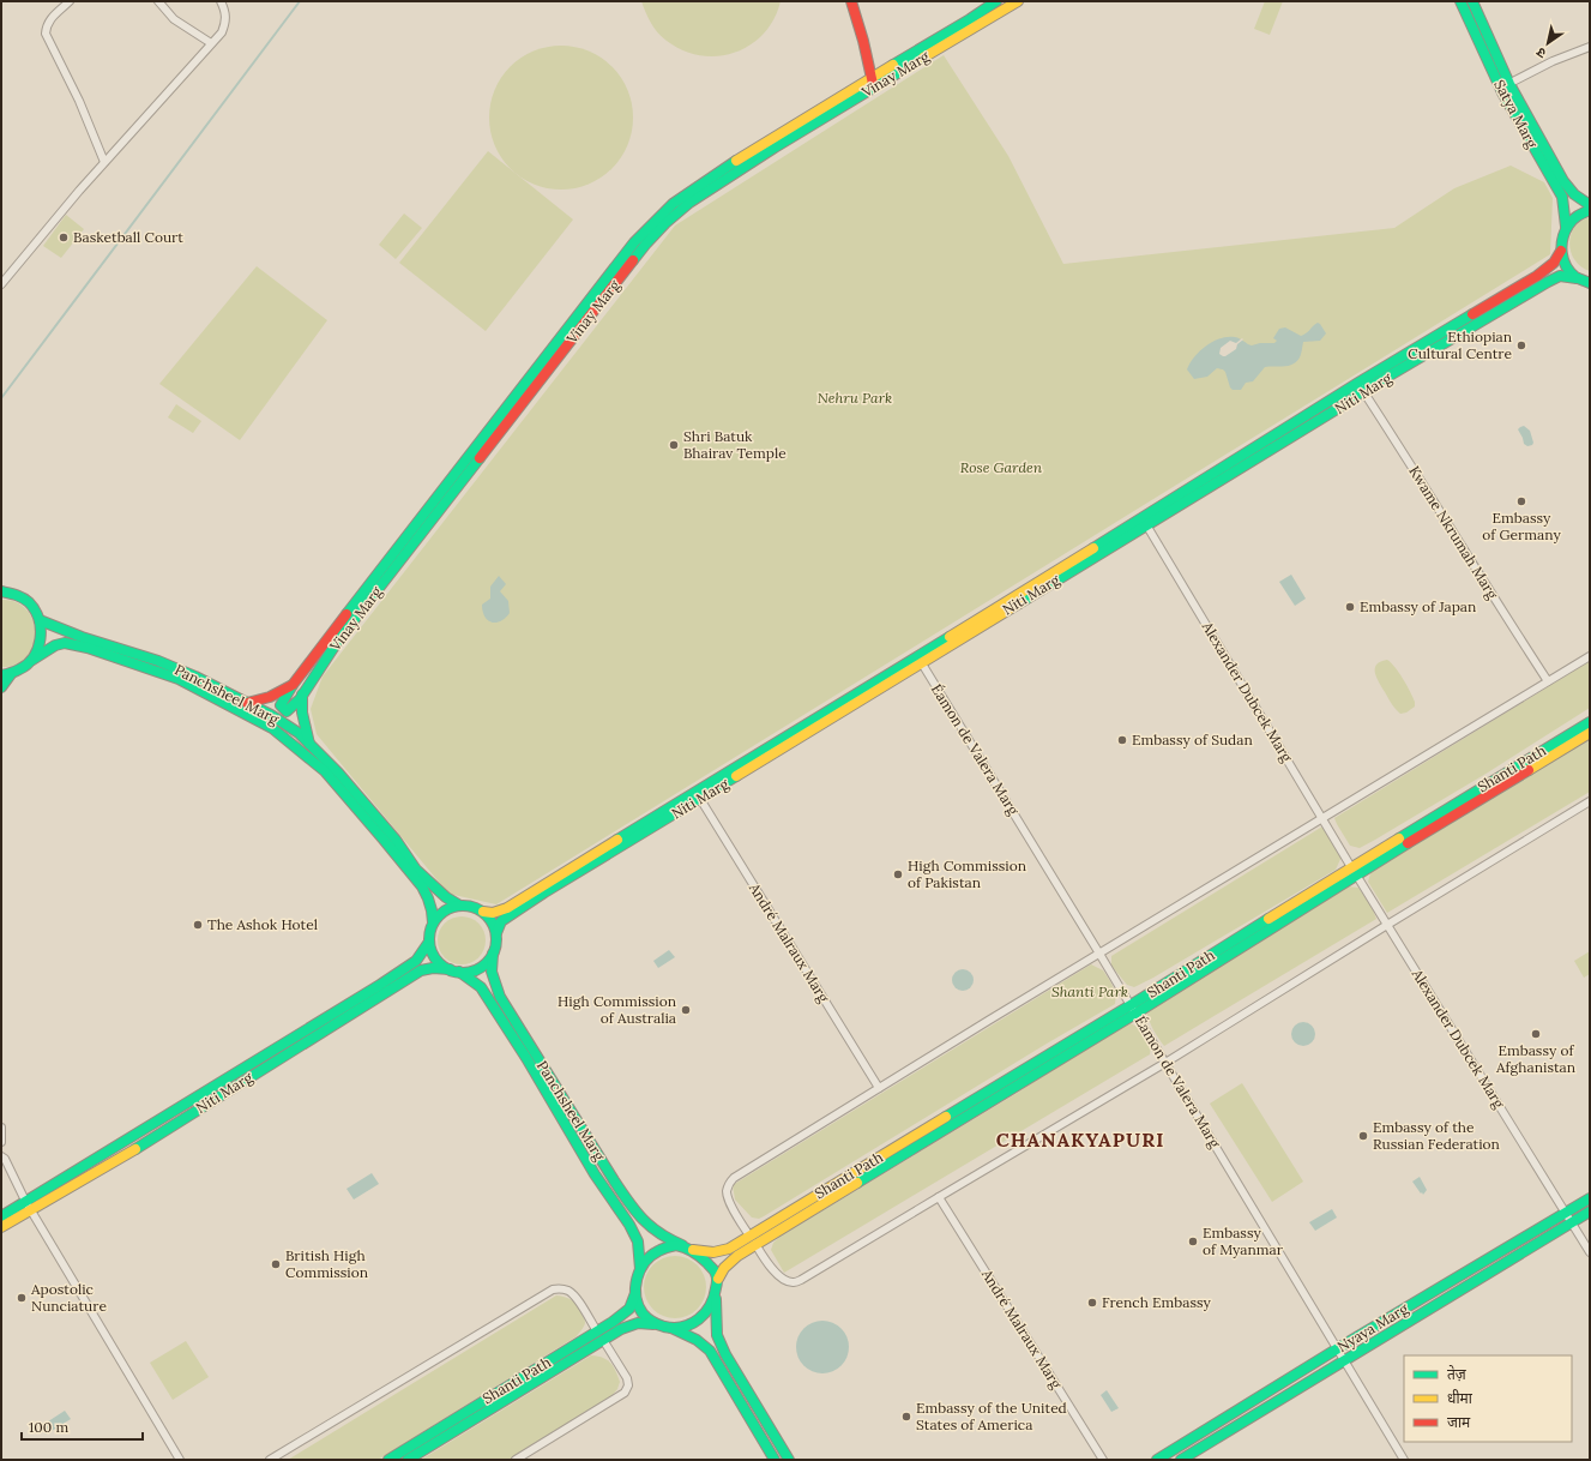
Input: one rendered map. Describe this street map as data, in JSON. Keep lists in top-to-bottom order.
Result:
{
  "streets": {
    "main road": [
      "Vinay Marg",
      "Satya Marg",
      "Niti Marg",
      "Panchsheel Marg",
      "Shanti Path",
      "Nyaya Marg"
    ],
    "street": [
      "Kwame Nkrumah Marg",
      "Alexander Dubcek Marg",
      "Éamon de Valera Marg",
      "André Malraux Marg"
    ]
  },
  "crossings": [
    ["Vinay Marg", "Panchsheel Marg"],
    ["Satya Marg", "Niti Marg"],
    ["Niti Marg", "Kwame Nkrumah Marg"],
    ["Niti Marg", "Alexander Dubcek Marg"],
    ["Niti Marg", "Panchsheel Marg"],
    ["Niti Marg", "Éamon de Valera Marg"],
    ["Niti Marg", "André Malraux Marg"],
    ["Alexander Dubcek Marg", "Shanti Path"],
    ["Alexander Dubcek Marg", "Nyaya Marg"],
    ["Panchsheel Marg", "Shanti Path"],
    ["Éamon de Valera Marg", "Shanti Path"],
    ["Éamon de Valera Marg", "Nyaya Marg"]
  ],
  "districts": ["CHANAKYAPURI"],
  "parks": ["Nehru Park", "Rose Garden", "Shanti Park"],
  "places": [
    "Basketball Court",
    "Ethiopian Cultural Centre",
    "Shri Batuk Bhairav Temple",
    "Embassy of Germany",
    "Embassy of Japan",
    "Embassy of Sudan",
    "High Commission of Pakistan",
    "The Ashok Hotel",
    "High Commission of Australia",
    "Embassy of Afghanistan",
    "Embassy of the Russian Federation",
    "Embassy of Myanmar",
    "British High Commission",
    "Apostolic Nunciature",
    "French Embassy",
    "Embassy of the United States of America"
  ],
  "legend": ["तेज़", "धीमा", "जाम"],
  "scale_bar": "100 m",
  "north": "bottom left"
}
